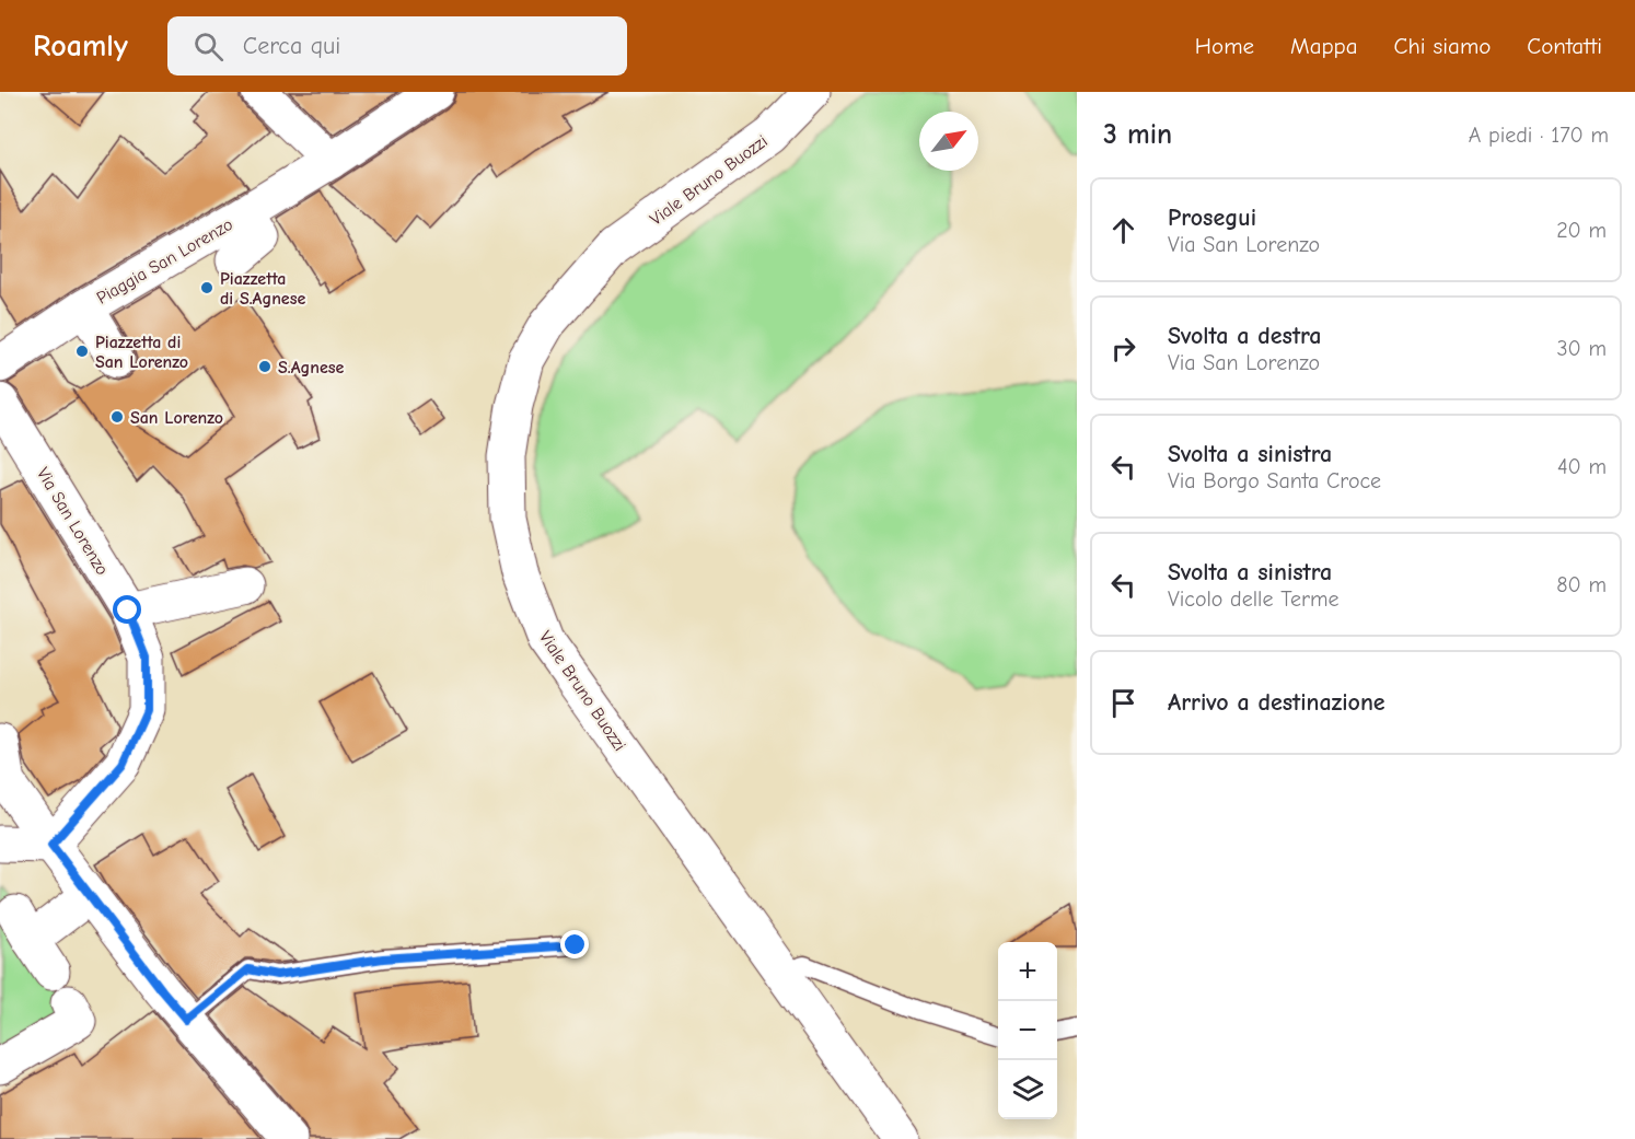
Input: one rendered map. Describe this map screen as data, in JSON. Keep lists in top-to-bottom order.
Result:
{
  "streets": {
    "street": ["Viale Bruno Buozzi", "Piaggia San Lorenzo", "Via San Lorenzo"]
  },
  "places": [
    "Piazzetta di S.Agnese",
    "Piazzetta di San Lorenzo",
    "S.Agnese",
    "San Lorenzo"
  ],
  "north": "top right",
  "page": {
    "header": "Roamly",
    "search": "Cerca qui",
    "nav": [
      "Home",
      "Mappa",
      "Chi siamo",
      "Contatti"
    ],
    "heading": ["3 min", "A piedi · 170 m"],
    "list": [
      ["Prosegui", "Via San Lorenzo", "20 m"],
      ["Svolta a destra", "Via San Lorenzo", "30 m"],
      ["Svolta a sinistra", "Via Borgo Santa Croce", "40 m"],
      ["Svolta a sinistra", "Vicolo delle Terme", "80 m"],
      "Arrivo a destinazione"
    ],
    "map_buttons": ["+", "−"]
  }
}
